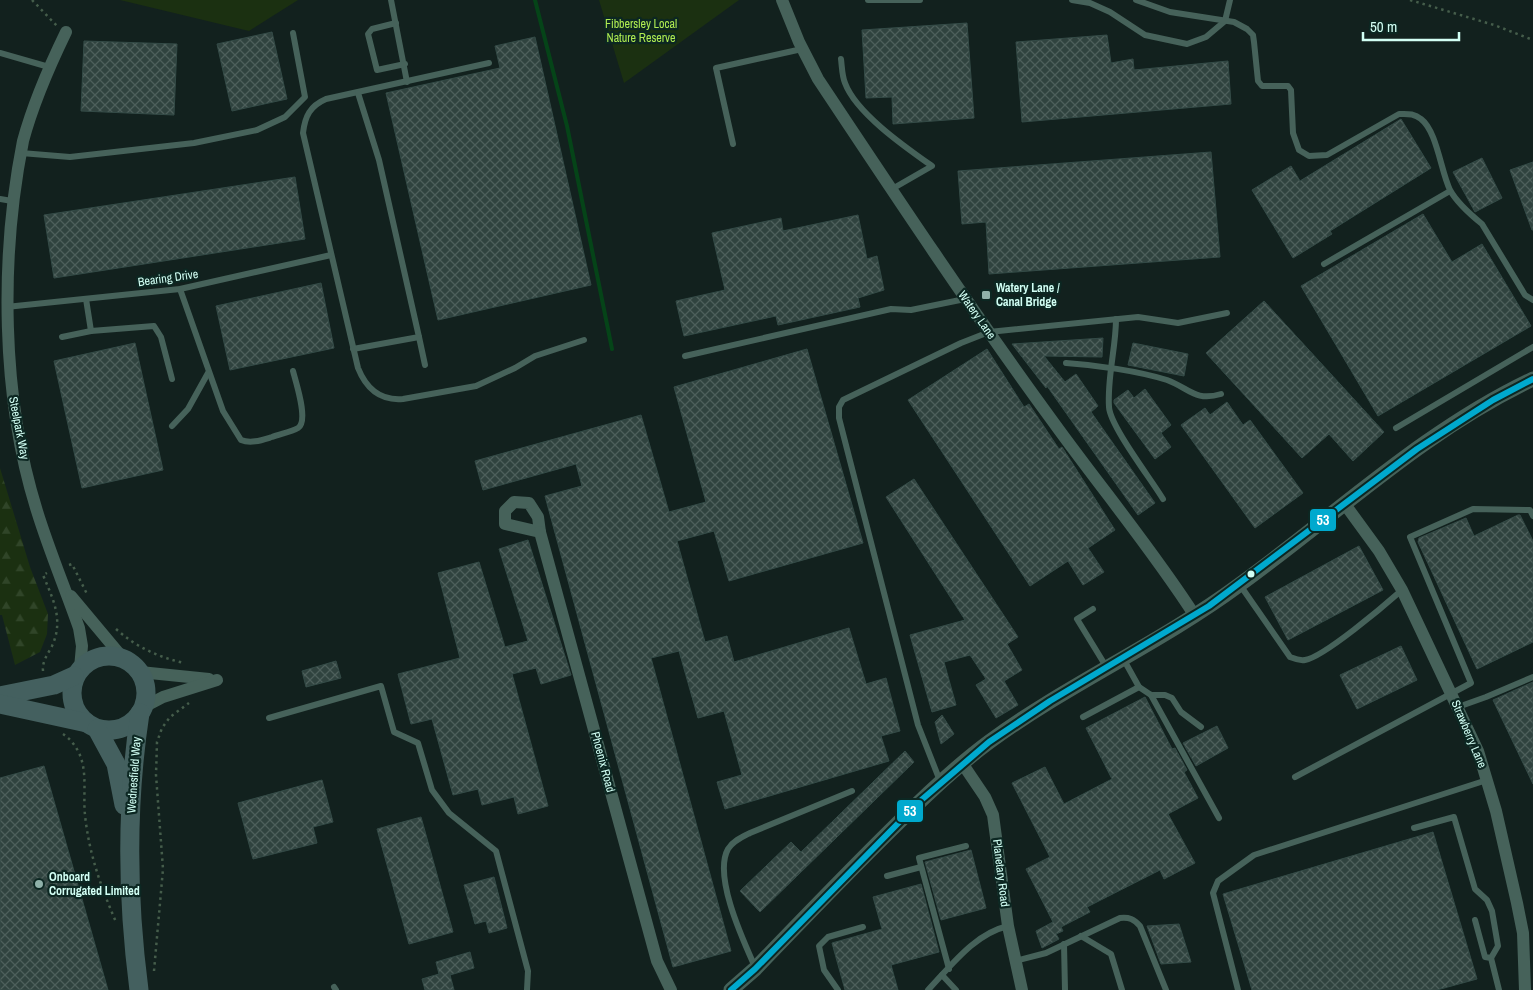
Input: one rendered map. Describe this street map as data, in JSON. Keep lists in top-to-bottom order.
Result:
{
  "streets": {
    "main road": ["Wednesfield Way"],
    "street": [
      "Watery Lane",
      "Steelpark Way",
      "Strawberry Lane",
      "Phoenix Road",
      "Planetary Road"
    ],
    "lane": ["Bearing Drive"]
  },
  "crossings": [
    ["Bearing Drive", "Steelpark Way"],
    ["Steelpark Way", "Wednesfield Way"]
  ],
  "parks": ["Fibbersley Local Nature Reserve"],
  "places": {
    "transit": ["Watery Lane / Canal Bridge"],
    "other": ["Onboard Corrugated Limited"]
  },
  "lines": ["transit line 53"],
  "scale_bar": "50 m"
}
